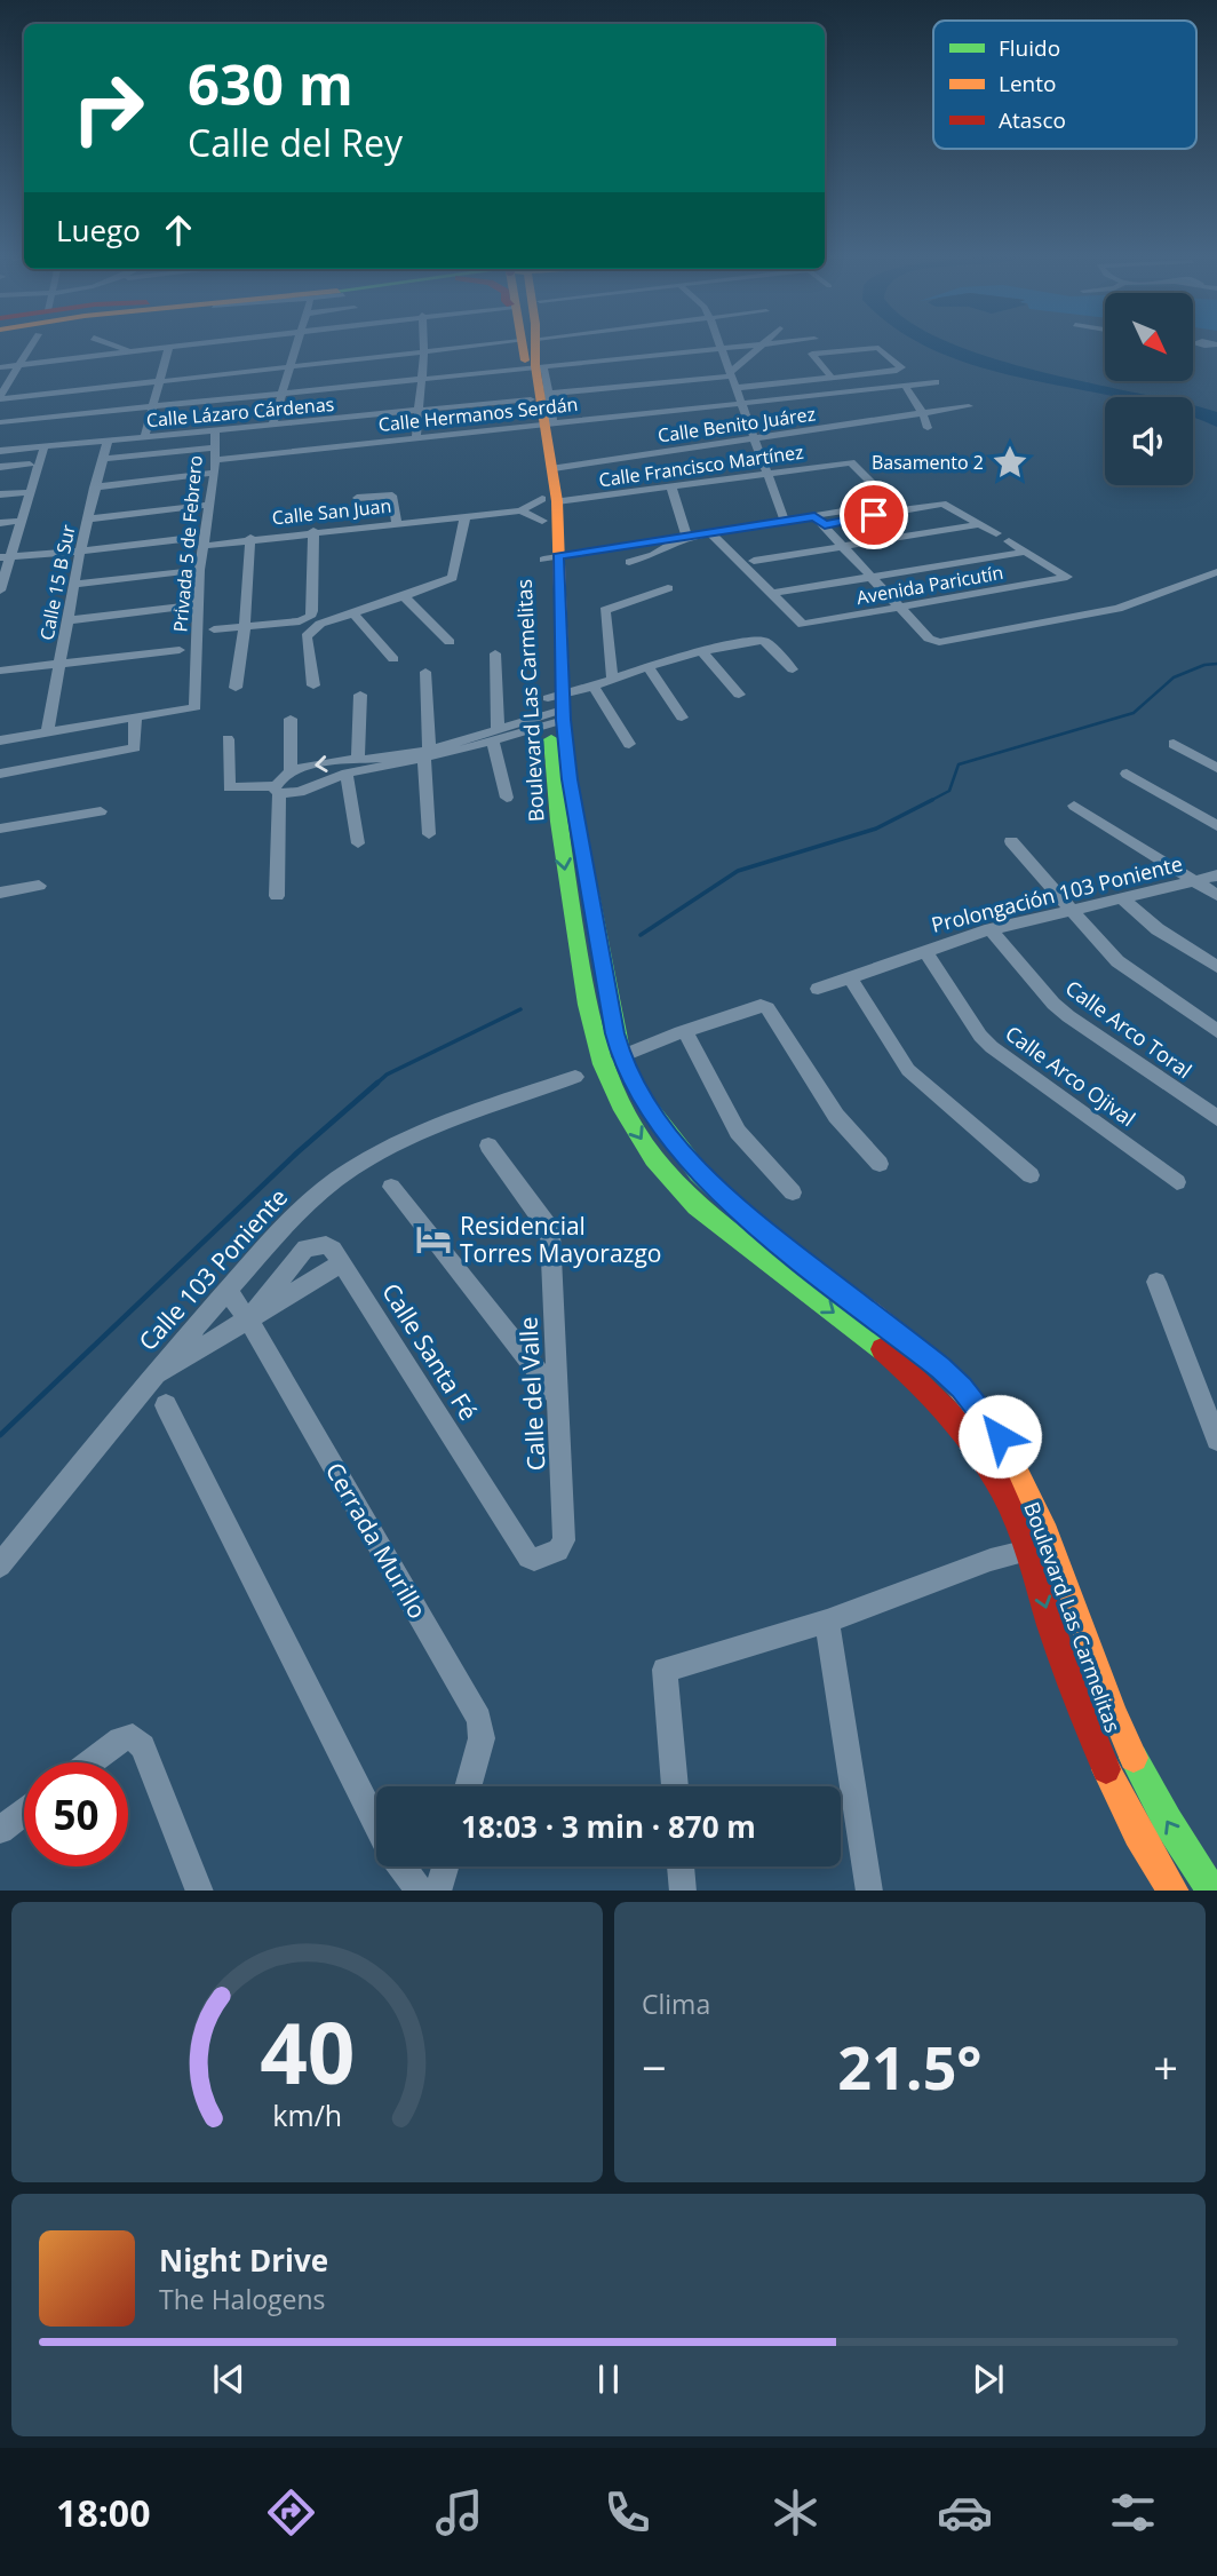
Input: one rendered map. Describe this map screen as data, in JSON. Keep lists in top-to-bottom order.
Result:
{
  "streets": {
    "main road": ["Boulevard Las Carmelitas"],
    "street": [
      "Calle Lázaro Cárdenas",
      "Calle Hermanos Serdán",
      "Calle Benito Juárez",
      "Calle Francisco Martínez",
      "Calle San Juan",
      "Privada 5 de Febrero",
      "Calle 15 B Sur",
      "Avenida Paricutín",
      "Prolongación 103 Poniente",
      "Calle Arco Toral",
      "Calle Arco Ojival",
      "Calle 103 Poniente",
      "Calle Santa Fé",
      "Calle del Valle",
      "Cerrada Murillo"
    ]
  },
  "crossings": [
    ["Calle Lázaro Cárdenas", "Privada 5 de Febrero"],
    ["Calle Lázaro Cárdenas", "Calle 15 B Sur"],
    ["Calle Lázaro Cárdenas", "Boulevard Las Carmelitas"],
    ["Calle Hermanos Serdán", "Privada 5 de Febrero"],
    ["Calle Hermanos Serdán", "Boulevard Las Carmelitas"],
    ["Calle Benito Juárez", "Boulevard Las Carmelitas"],
    ["Calle Francisco Martínez", "Boulevard Las Carmelitas"],
    ["Calle San Juan", "Privada 5 de Febrero"],
    ["Calle San Juan", "Calle 15 B Sur"],
    ["Prolongación 103 Poniente", "Calle Arco Toral"],
    ["Prolongación 103 Poniente", "Calle Arco Ojival"],
    ["Calle 103 Poniente", "Cerrada Murillo"],
    ["Calle Santa Fé", "Calle del Valle"]
  ],
  "places": {
    "place": ["Basamento 2"],
    "hotel": ["Residencial Torres Mayorazgo"]
  },
  "legend": ["Fluido", "Lento", "Atasco"],
  "north": "bottom right",
  "page": {
    "turn": ["630 m", "Calle del Rey"],
    "then": "Luego",
    "limit": "50",
    "trip": "18:03 · 3 min · 870 m",
    "tile": "Clima",
    "heat": ["−", "21.5°", "+"],
    "song": ["Night Drive", "The Halogens"],
    "tabs": "18:00",
    "gauge": ["40", "km/h"]
  }
}
